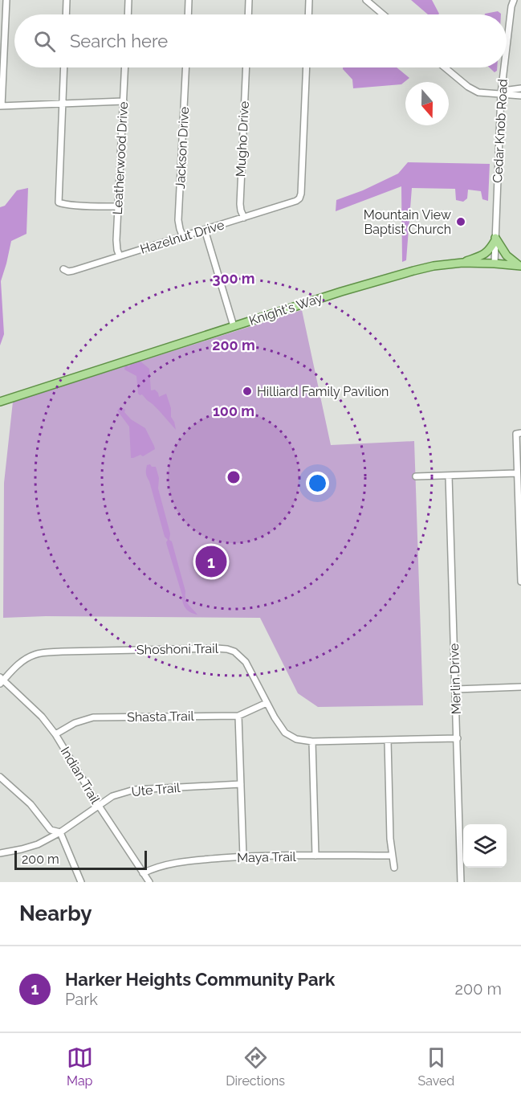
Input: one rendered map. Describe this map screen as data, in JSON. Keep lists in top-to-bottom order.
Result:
{
  "streets": {
    "main road": ["Knight's Way"],
    "street": [
      "Cedar Knob Road",
      "Mugho Drive",
      "Jackson Drive",
      "Leatherwood Drive",
      "Hazelnut Drive",
      "Shoshoni Trail",
      "Merlin Drive",
      "Shasta Trail",
      "Indian Trail",
      "Ute Trail",
      "Maya Trail"
    ]
  },
  "crossings": [
    ["Cedar Knob Road", "Knight's Way"],
    ["Mugho Drive", "Hazelnut Drive"],
    ["Jackson Drive", "Hazelnut Drive"],
    ["Leatherwood Drive", "Hazelnut Drive"],
    ["Shoshoni Trail", "Merlin Drive"],
    ["Shoshoni Trail", "Shasta Trail"],
    ["Shoshoni Trail", "Indian Trail"],
    ["Shasta Trail", "Indian Trail"],
    ["Indian Trail", "Ute Trail"],
    ["Indian Trail", "Maya Trail"]
  ],
  "places": ["Mountain View Baptist Church", "Hilliard Family Pavilion"],
  "scale_bar": "200 m",
  "north": "bottom",
  "page": {
    "search": "Search here",
    "pins": "1",
    "scale": "200 m",
    "heading": "Nearby",
    "list": [
      {
        "mark": "1",
        "name": "Harker Heights Community Park",
        "note": "Park",
        "value": "200 m"
      }
    ],
    "nav": ["Map", "Directions", "Saved"]
  },
  "rings": ["300 m", "200 m", "100 m"]
}
